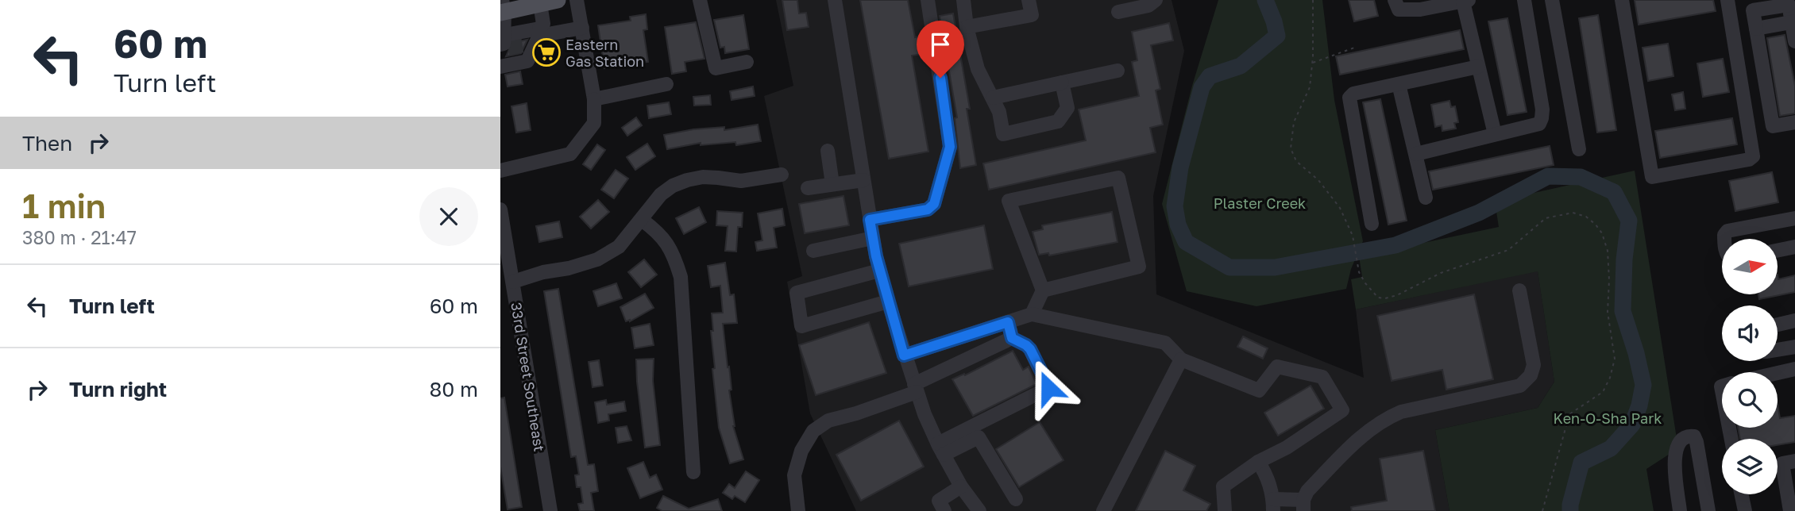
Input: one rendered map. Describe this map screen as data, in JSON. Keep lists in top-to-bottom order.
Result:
{
  "streets": {
    "street": ["33rd Street Southeast"]
  },
  "parks": ["Plaster Creek", "Ken-O-Sha Park"],
  "places": {
    "supermarket": ["Eastern Gas Station"]
  },
  "north": "right",
  "page": {
    "turn": ["60 m", "Turn left"],
    "then": "Then",
    "heading": ["1 min", "380 m · 21:47"],
    "list": [
      {
        "name": "Turn left",
        "value": "60 m"
      },
      {
        "name": "Turn right",
        "value": "80 m"
      }
    ]
  }
}
